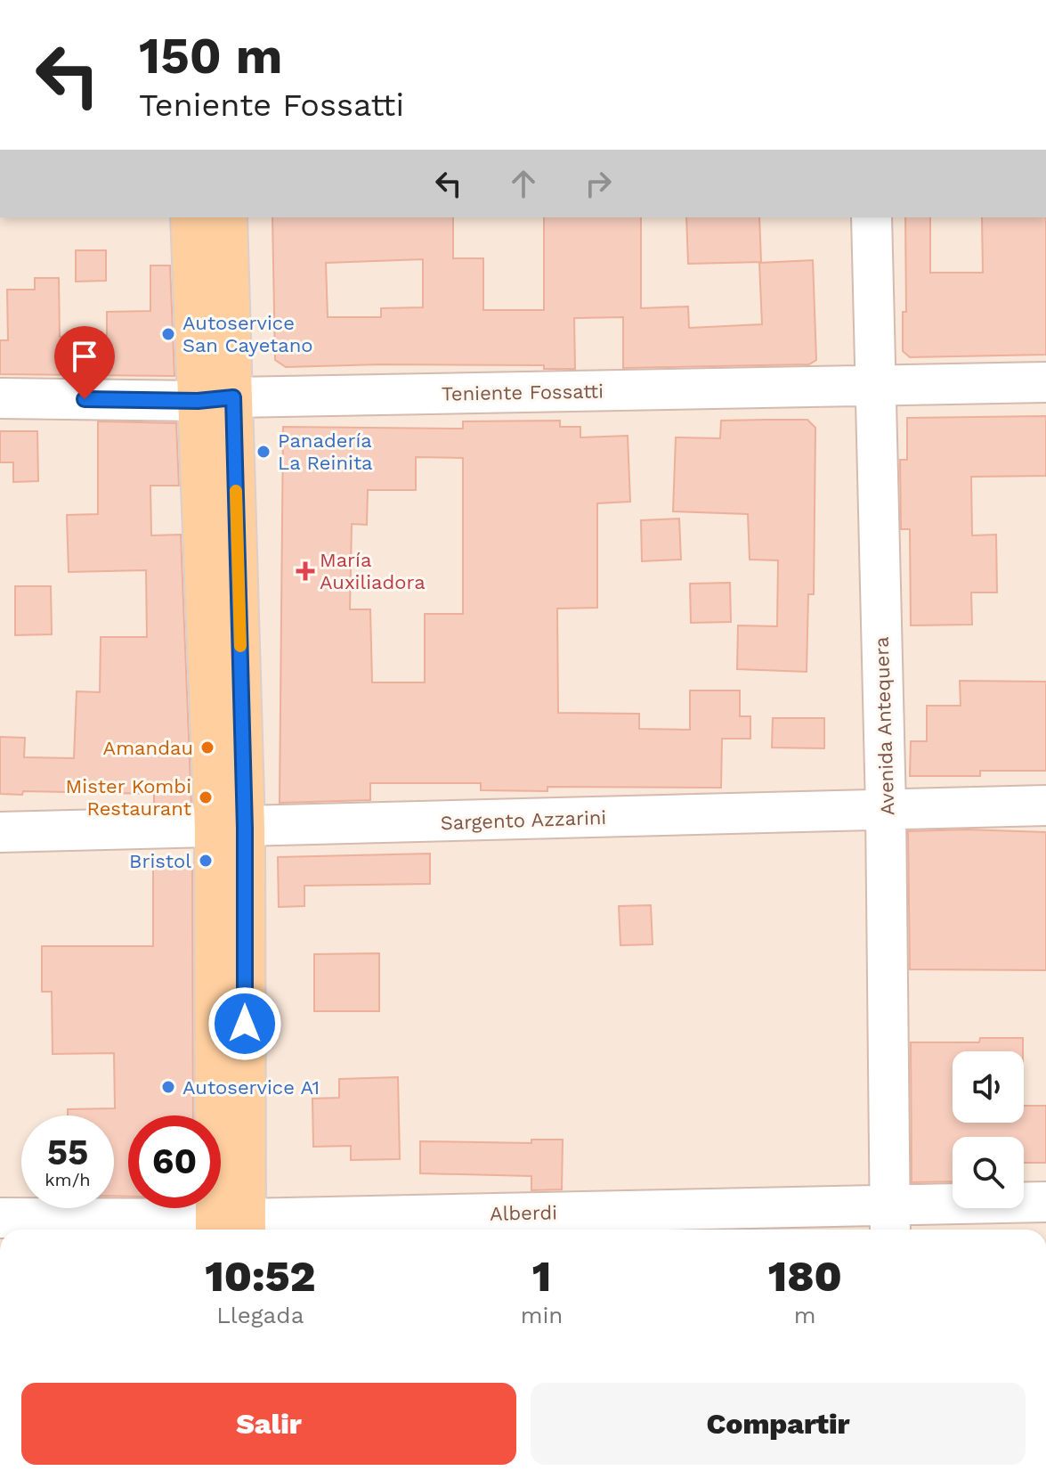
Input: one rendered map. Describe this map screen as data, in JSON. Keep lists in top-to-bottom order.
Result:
{
  "streets": {
    "street": [
      "Teniente Fossatti",
      "Avenida Antequera",
      "Sargento Azzarini",
      "Alberdi"
    ]
  },
  "crossings": [
    ["Teniente Fossatti", "Avenida Antequera"],
    ["Avenida Antequera", "Sargento Azzarini"],
    ["Avenida Antequera", "Alberdi"]
  ],
  "places": {
    "other": [
      "Autoservice San Cayetano",
      "Panadería La Reinita",
      "Amandau",
      "Mister Kombi Restaurant",
      "Bristol",
      "Autoservice A1"
    ],
    "health": ["María Auxiliadora"]
  },
  "page": {
    "turn": ["150 m", "Teniente Fossatti"],
    "speed": "55 km/h",
    "limit": "60",
    "eta": [
      "10:52",
      "Llegada",
      "1",
      "min",
      "180",
      "m"
    ],
    "buttons": ["Salir", "Compartir"]
  }
}
